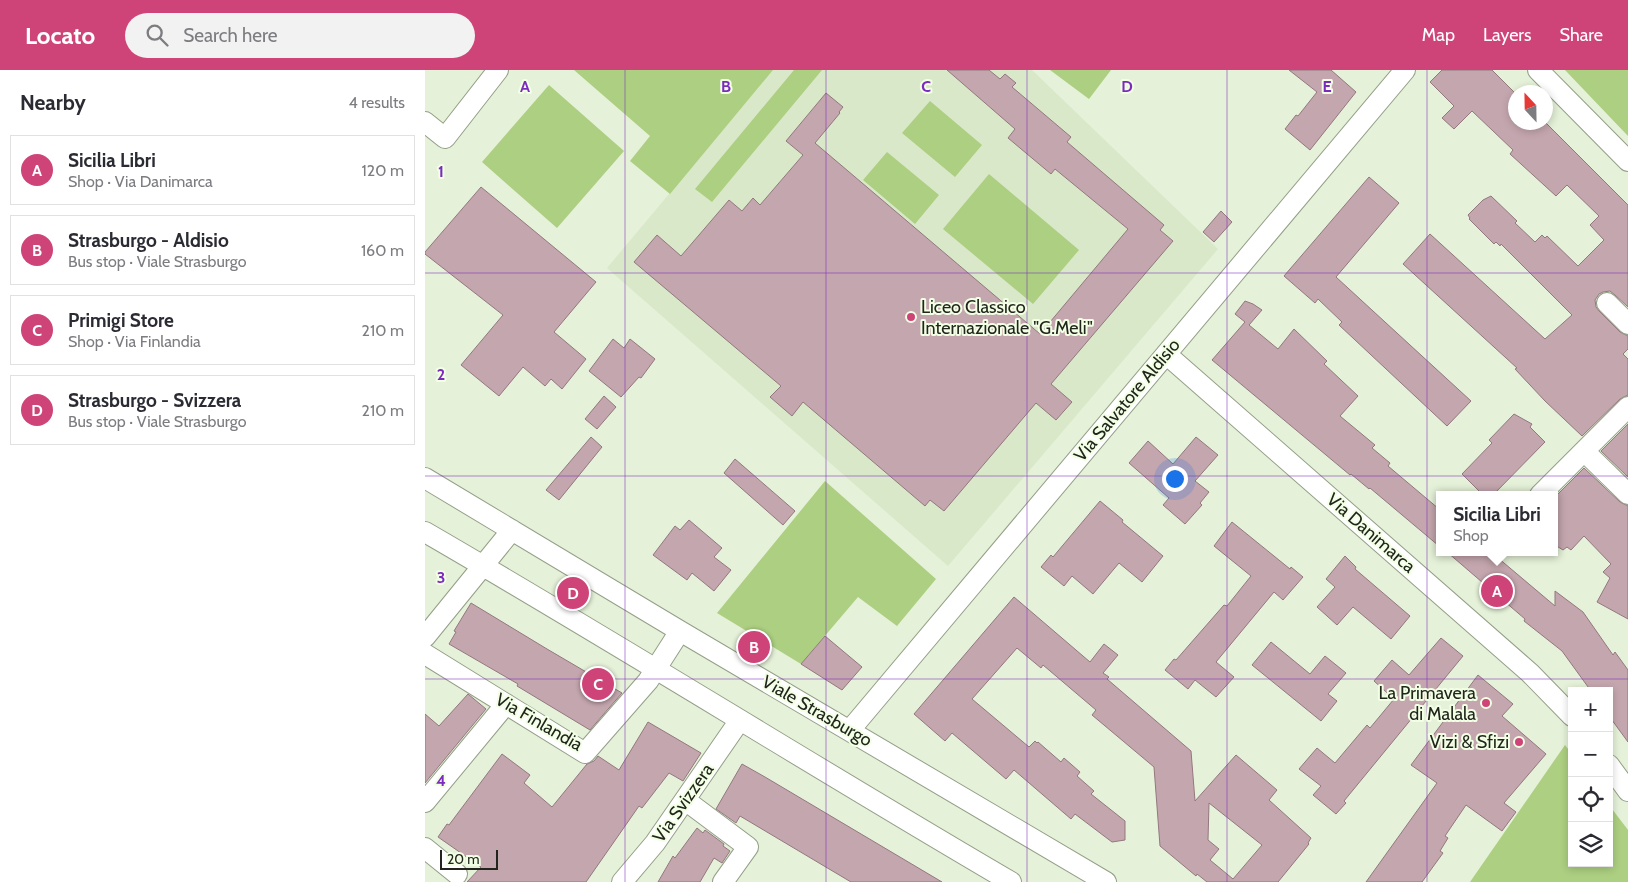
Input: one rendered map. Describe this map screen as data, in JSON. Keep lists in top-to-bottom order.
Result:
{
  "streets": {
    "street": [
      "Via Salvatore Aldisio",
      "Via Danimarca",
      "Viale Strasburgo",
      "Via Finlandia",
      "Via Svizzera"
    ]
  },
  "crossings": [
    ["Via Salvatore Aldisio", "Via Danimarca"],
    ["Via Salvatore Aldisio", "Viale Strasburgo"]
  ],
  "places": ["Liceo Classico Internazionale \"G.Meli\"", "La Primavera di Malala", "Vizi & Sfizi"],
  "scale_bar": "20 m",
  "north": "top",
  "page": {
    "header": "Locato",
    "search": "Search here",
    "nav": ["Map", "Layers", "Share"],
    "heading": ["Nearby", "4 results"],
    "list": [
      {
        "mark": "A",
        "name": "Sicilia Libri",
        "note": "Shop · Via Danimarca",
        "value": "120 m"
      },
      {
        "mark": "B",
        "name": "Strasburgo - Aldisio",
        "note": "Bus stop · Viale Strasburgo",
        "value": "160 m"
      },
      {
        "mark": "C",
        "name": "Primigi Store",
        "note": "Shop · Via Finlandia",
        "value": "210 m"
      },
      {
        "mark": "D",
        "name": "Strasburgo - Svizzera",
        "note": "Bus stop · Viale Strasburgo",
        "value": "210 m"
      }
    ],
    "popup": ["Sicilia Libri", "Shop"],
    "pins": [
      "A",
      "D",
      "B",
      "C"
    ],
    "map_buttons": ["+", "−"],
    "scale": "20 m"
  },
  "grid": {
    "columns": [
      "A",
      "B",
      "C",
      "D",
      "E"
    ],
    "rows": [
      "1",
      "2",
      "3",
      "4"
    ]
  }
}
